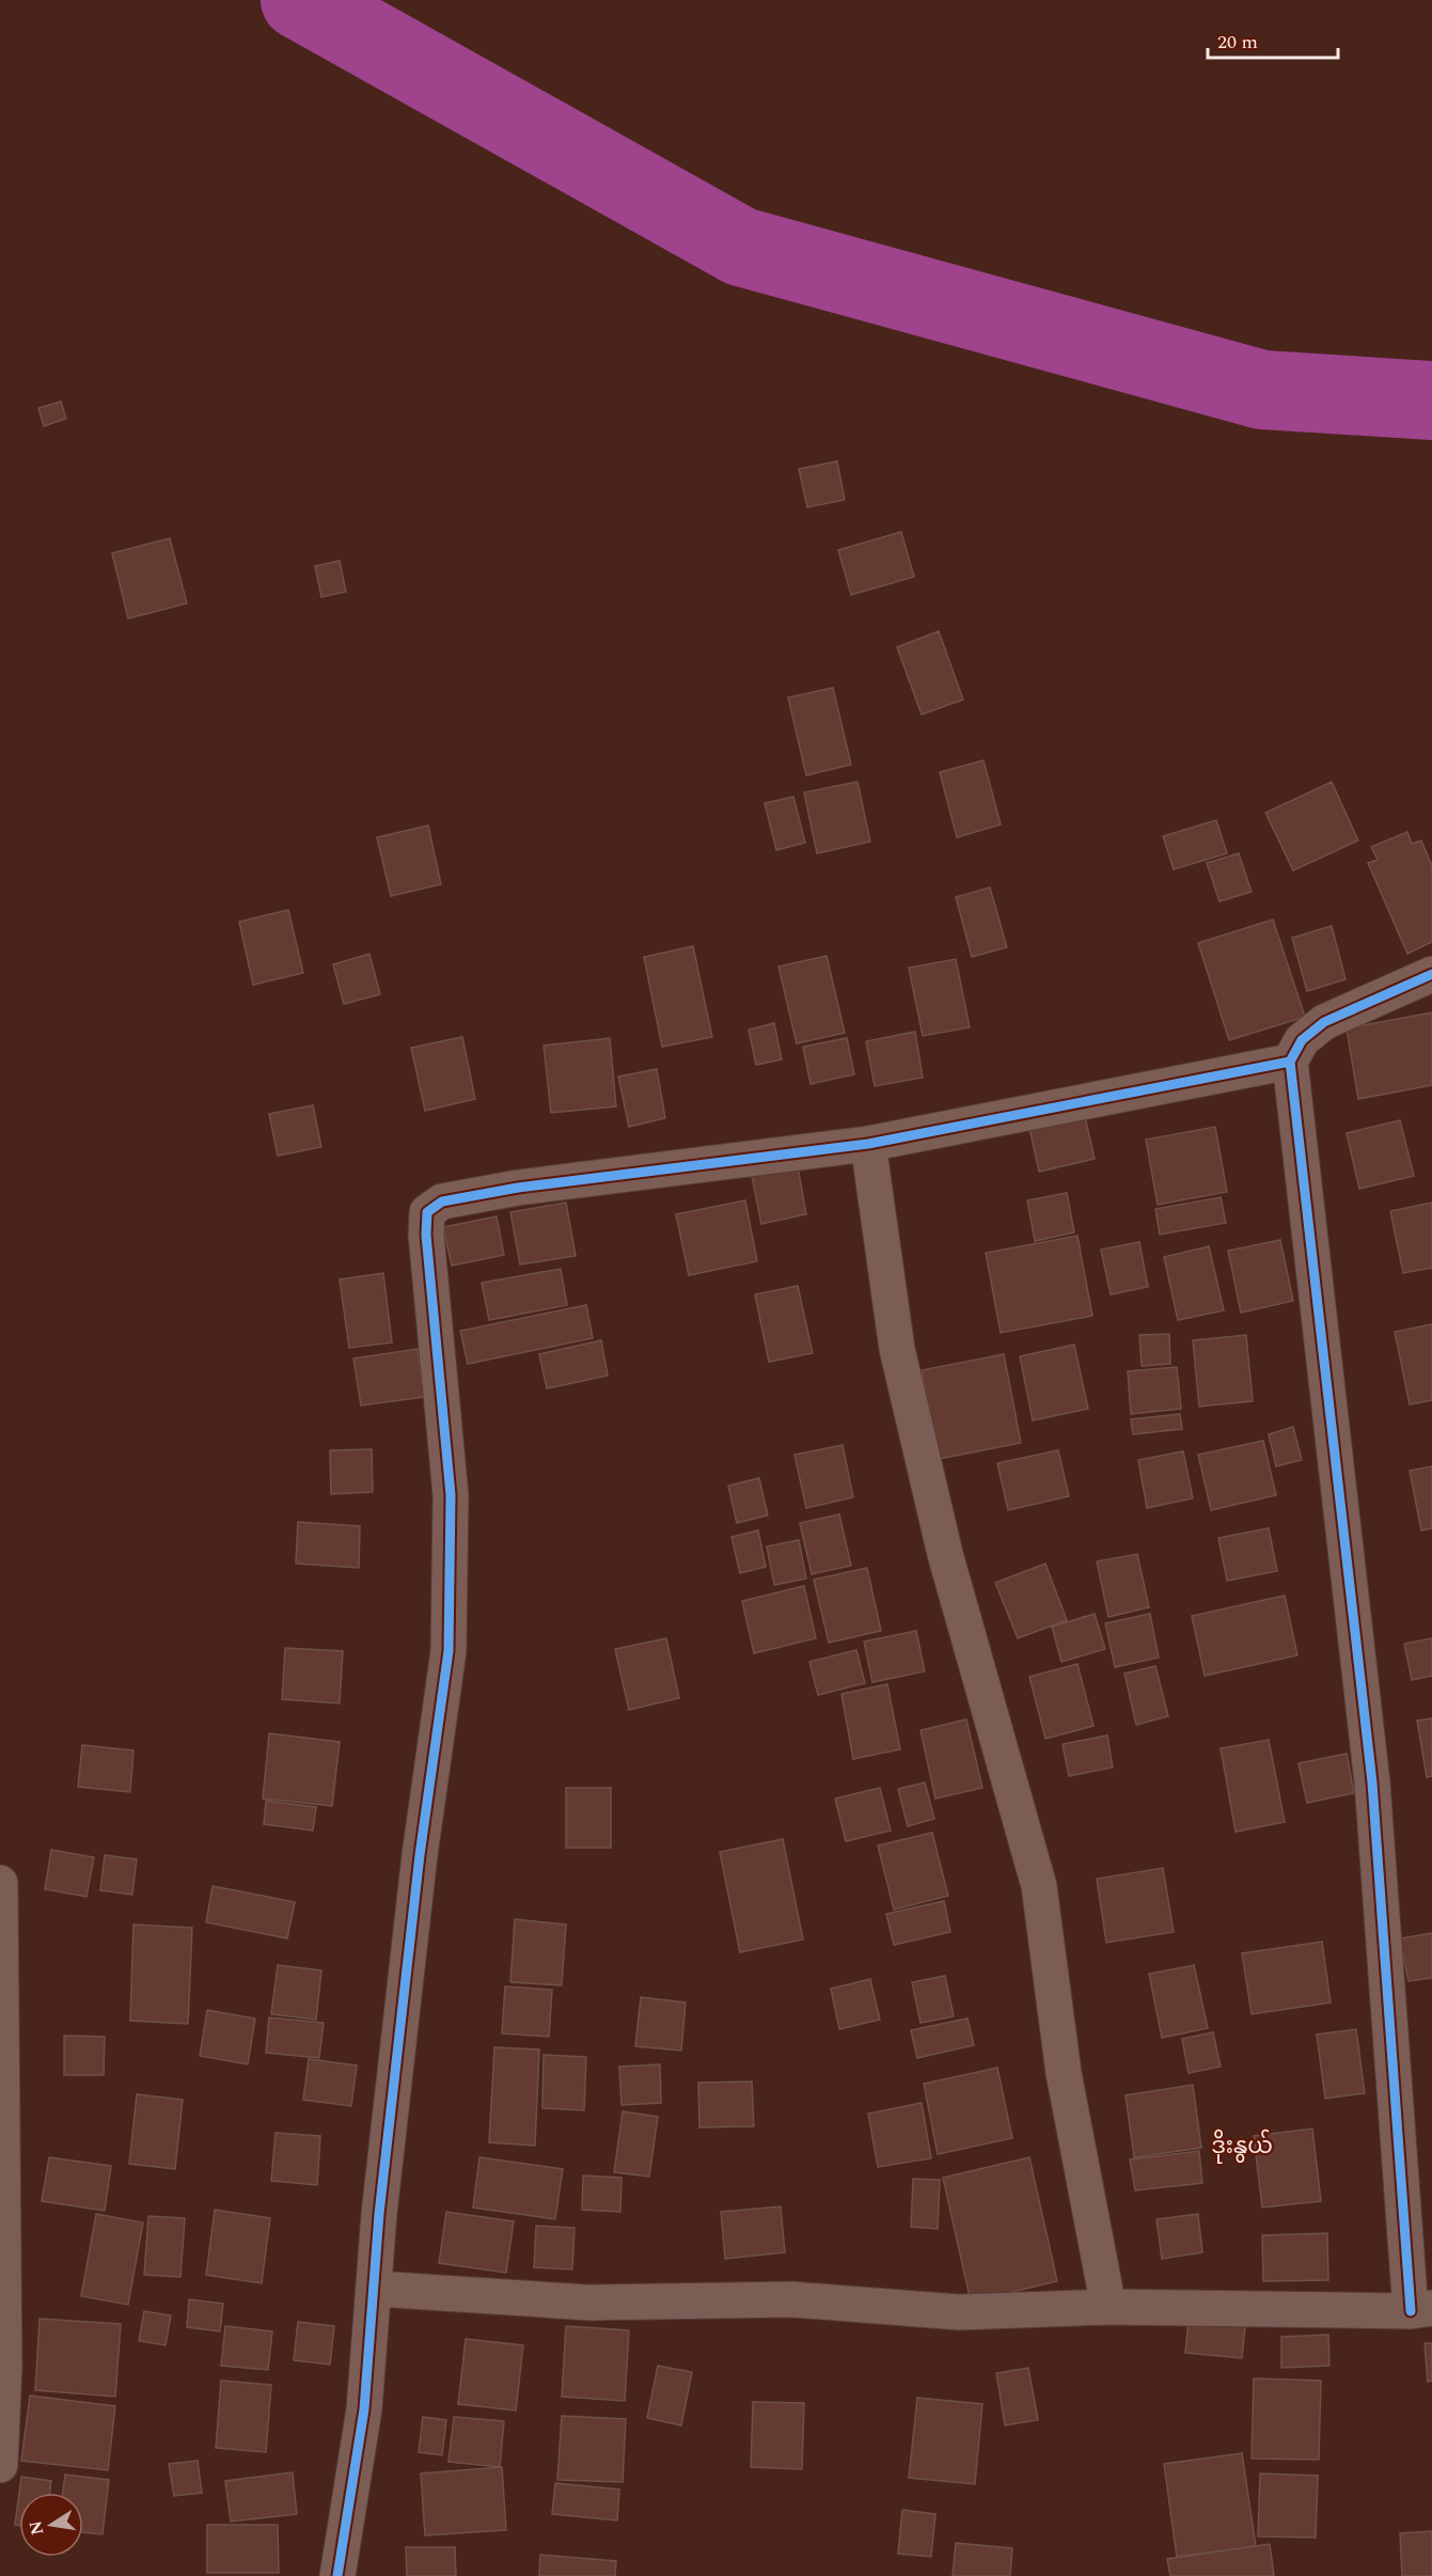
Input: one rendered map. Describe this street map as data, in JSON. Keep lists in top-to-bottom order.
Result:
{
  "districts": ["ဒိုးနွယ်"],
  "scale_bar": "20 m",
  "north": "left"
}
